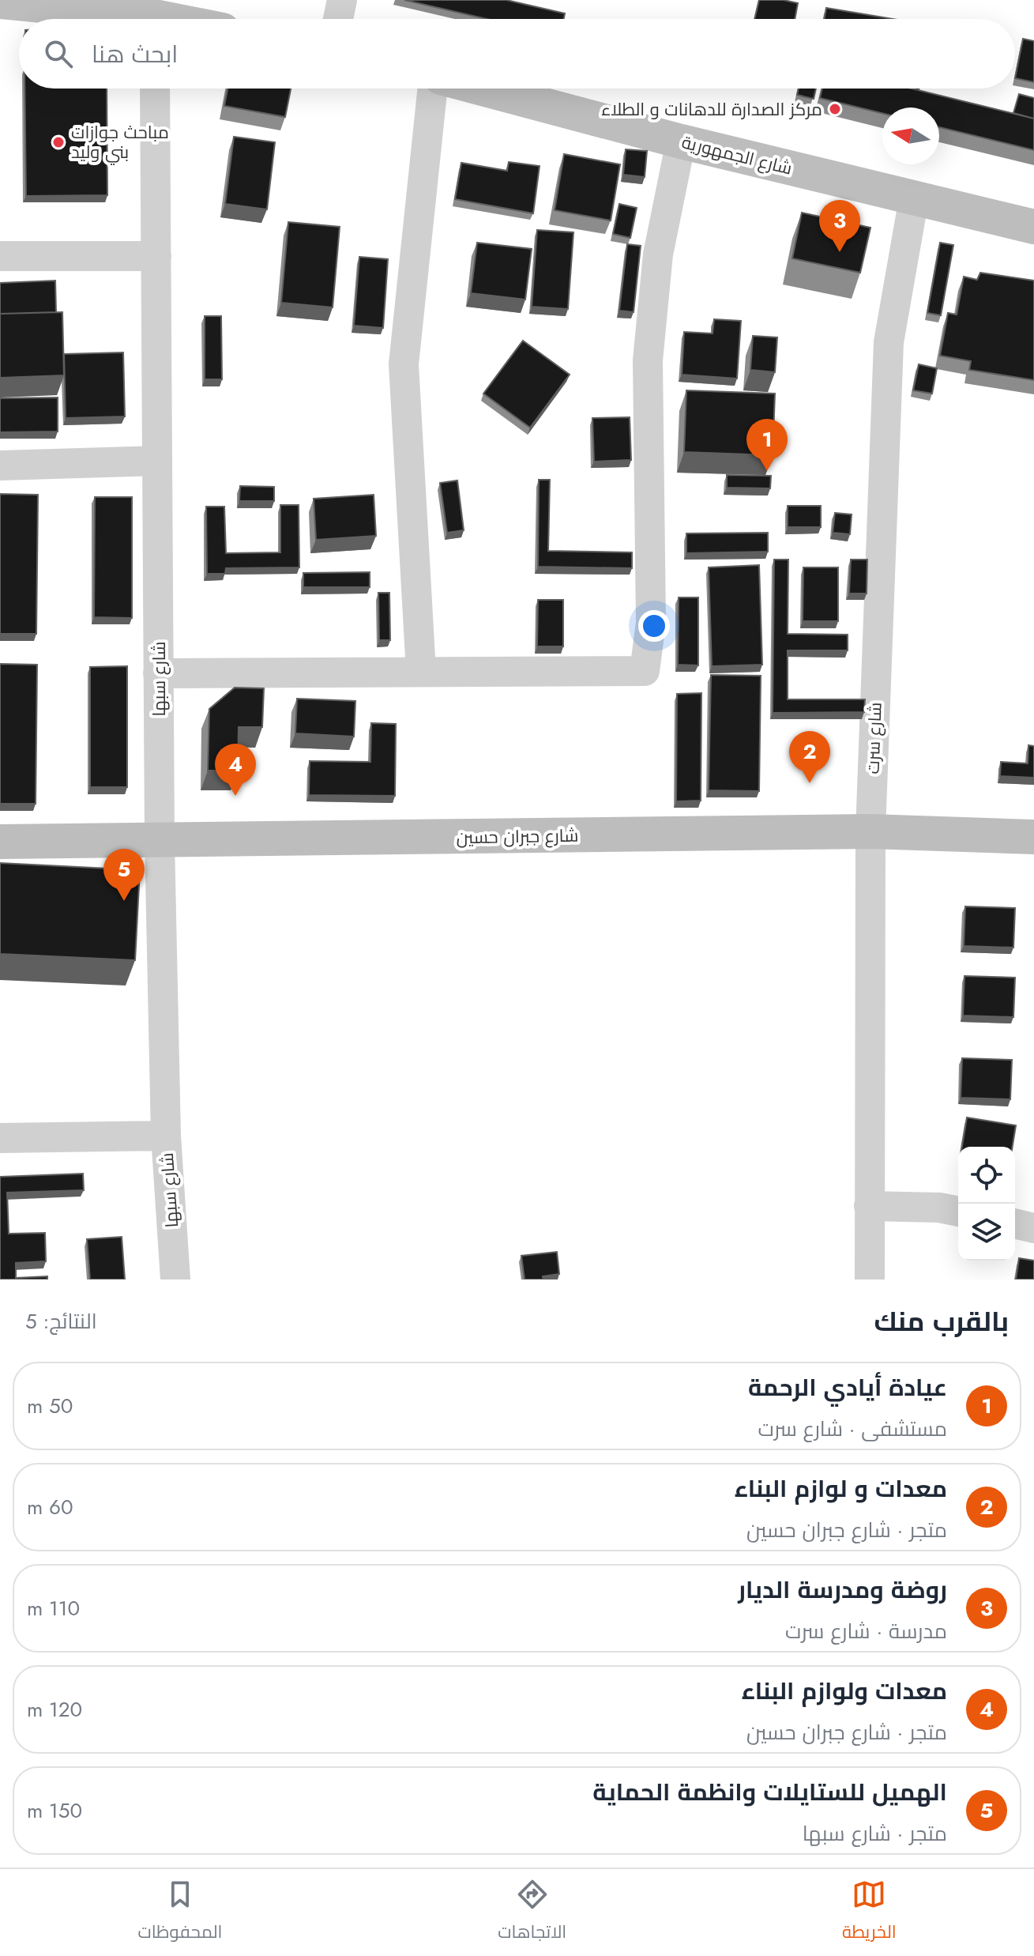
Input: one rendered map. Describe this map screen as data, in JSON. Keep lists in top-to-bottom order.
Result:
{
  "streets": {
    "main road": ["شارع الجمهورية", "شارع جبران حسين"],
    "street": ["شارع سبها", "شارع سرت"]
  },
  "crossings": [
    ["شارع الجمهورية", "شارع سرت"],
    ["شارع سبها", "شارع جبران حسين"],
    ["شارع سرت", "شارع جبران حسين"]
  ],
  "places": ["مركز الصدارة للدهانات و الطلاء", "مباحث جوازات بني وليد"],
  "north": "left",
  "page": {
    "search": "ابحث هنا",
    "pins": [
      "3",
      "1",
      "2",
      "4",
      "5"
    ],
    "heading": ["بالقرب منك", "النتائج: 5"],
    "list": [
      {
        "mark": "1",
        "name": "عيادة أيادي الرحمة",
        "note": "مستشفى · شارع سرت",
        "value": "50 m"
      },
      {
        "mark": "2",
        "name": "معدات و لوازم البناء",
        "note": "متجر · شارع جبران حسين",
        "value": "60 m"
      },
      {
        "mark": "3",
        "name": "روضة ومدرسة الديار",
        "note": "مدرسة · شارع سرت",
        "value": "110 m"
      },
      {
        "mark": "4",
        "name": "معدات ولوازم البناء",
        "note": "متجر · شارع جبران حسين",
        "value": "120 m"
      },
      {
        "mark": "5",
        "name": "الهميل للستايلات وانظمة الحماية",
        "note": "متجر · شارع سبها",
        "value": "150 m"
      }
    ],
    "nav": ["الخريطة", "الاتجاهات", "المحفوظات"]
  }
}
